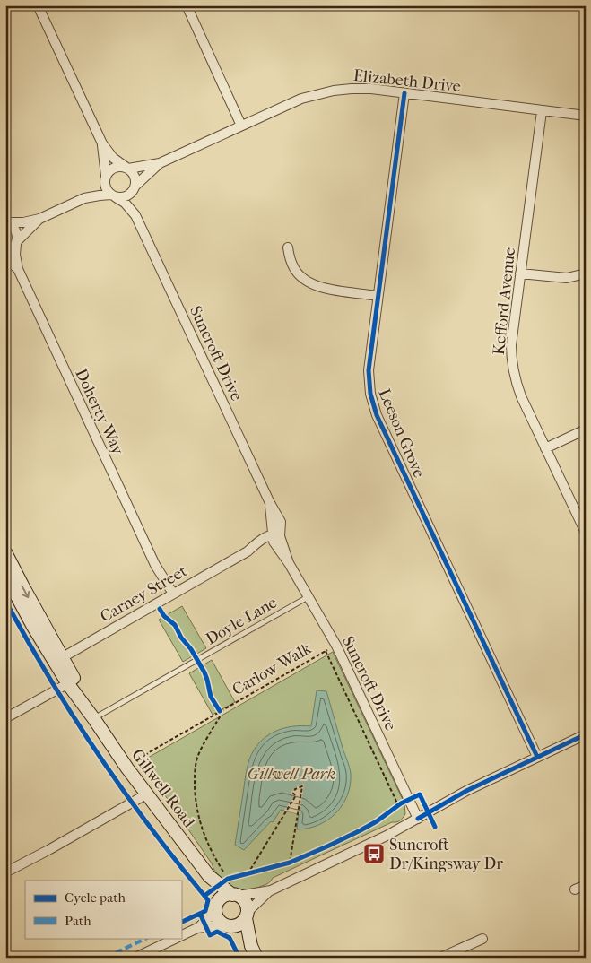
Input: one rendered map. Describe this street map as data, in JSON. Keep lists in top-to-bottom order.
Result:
{
  "streets": {
    "street": [
      "Elizabeth Drive",
      "Kefford Avenue",
      "Suncroft Drive",
      "Doherty Way",
      "Leeson Grove",
      "Carney Street",
      "Gillwell Road"
    ],
    "lane": ["Doyle Lane"],
    "path": ["Carlow Walk"]
  },
  "crossings": [
    ["Elizabeth Drive", "Kefford Avenue"],
    ["Elizabeth Drive", "Suncroft Drive"],
    ["Elizabeth Drive", "Leeson Grove"],
    ["Suncroft Drive", "Carney Street"],
    ["Suncroft Drive", "Doyle Lane"],
    ["Suncroft Drive", "Carlow Walk"],
    ["Doherty Way", "Carney Street"],
    ["Carney Street", "Gillwell Road"],
    ["Doyle Lane", "Gillwell Road"],
    ["Carlow Walk", "Gillwell Road"]
  ],
  "parks": ["Gillwell Park"],
  "places": {
    "bus stop": ["Suncroft Dr/Kingsway Dr"]
  },
  "legend": ["Cycle path", "Path"]
}
